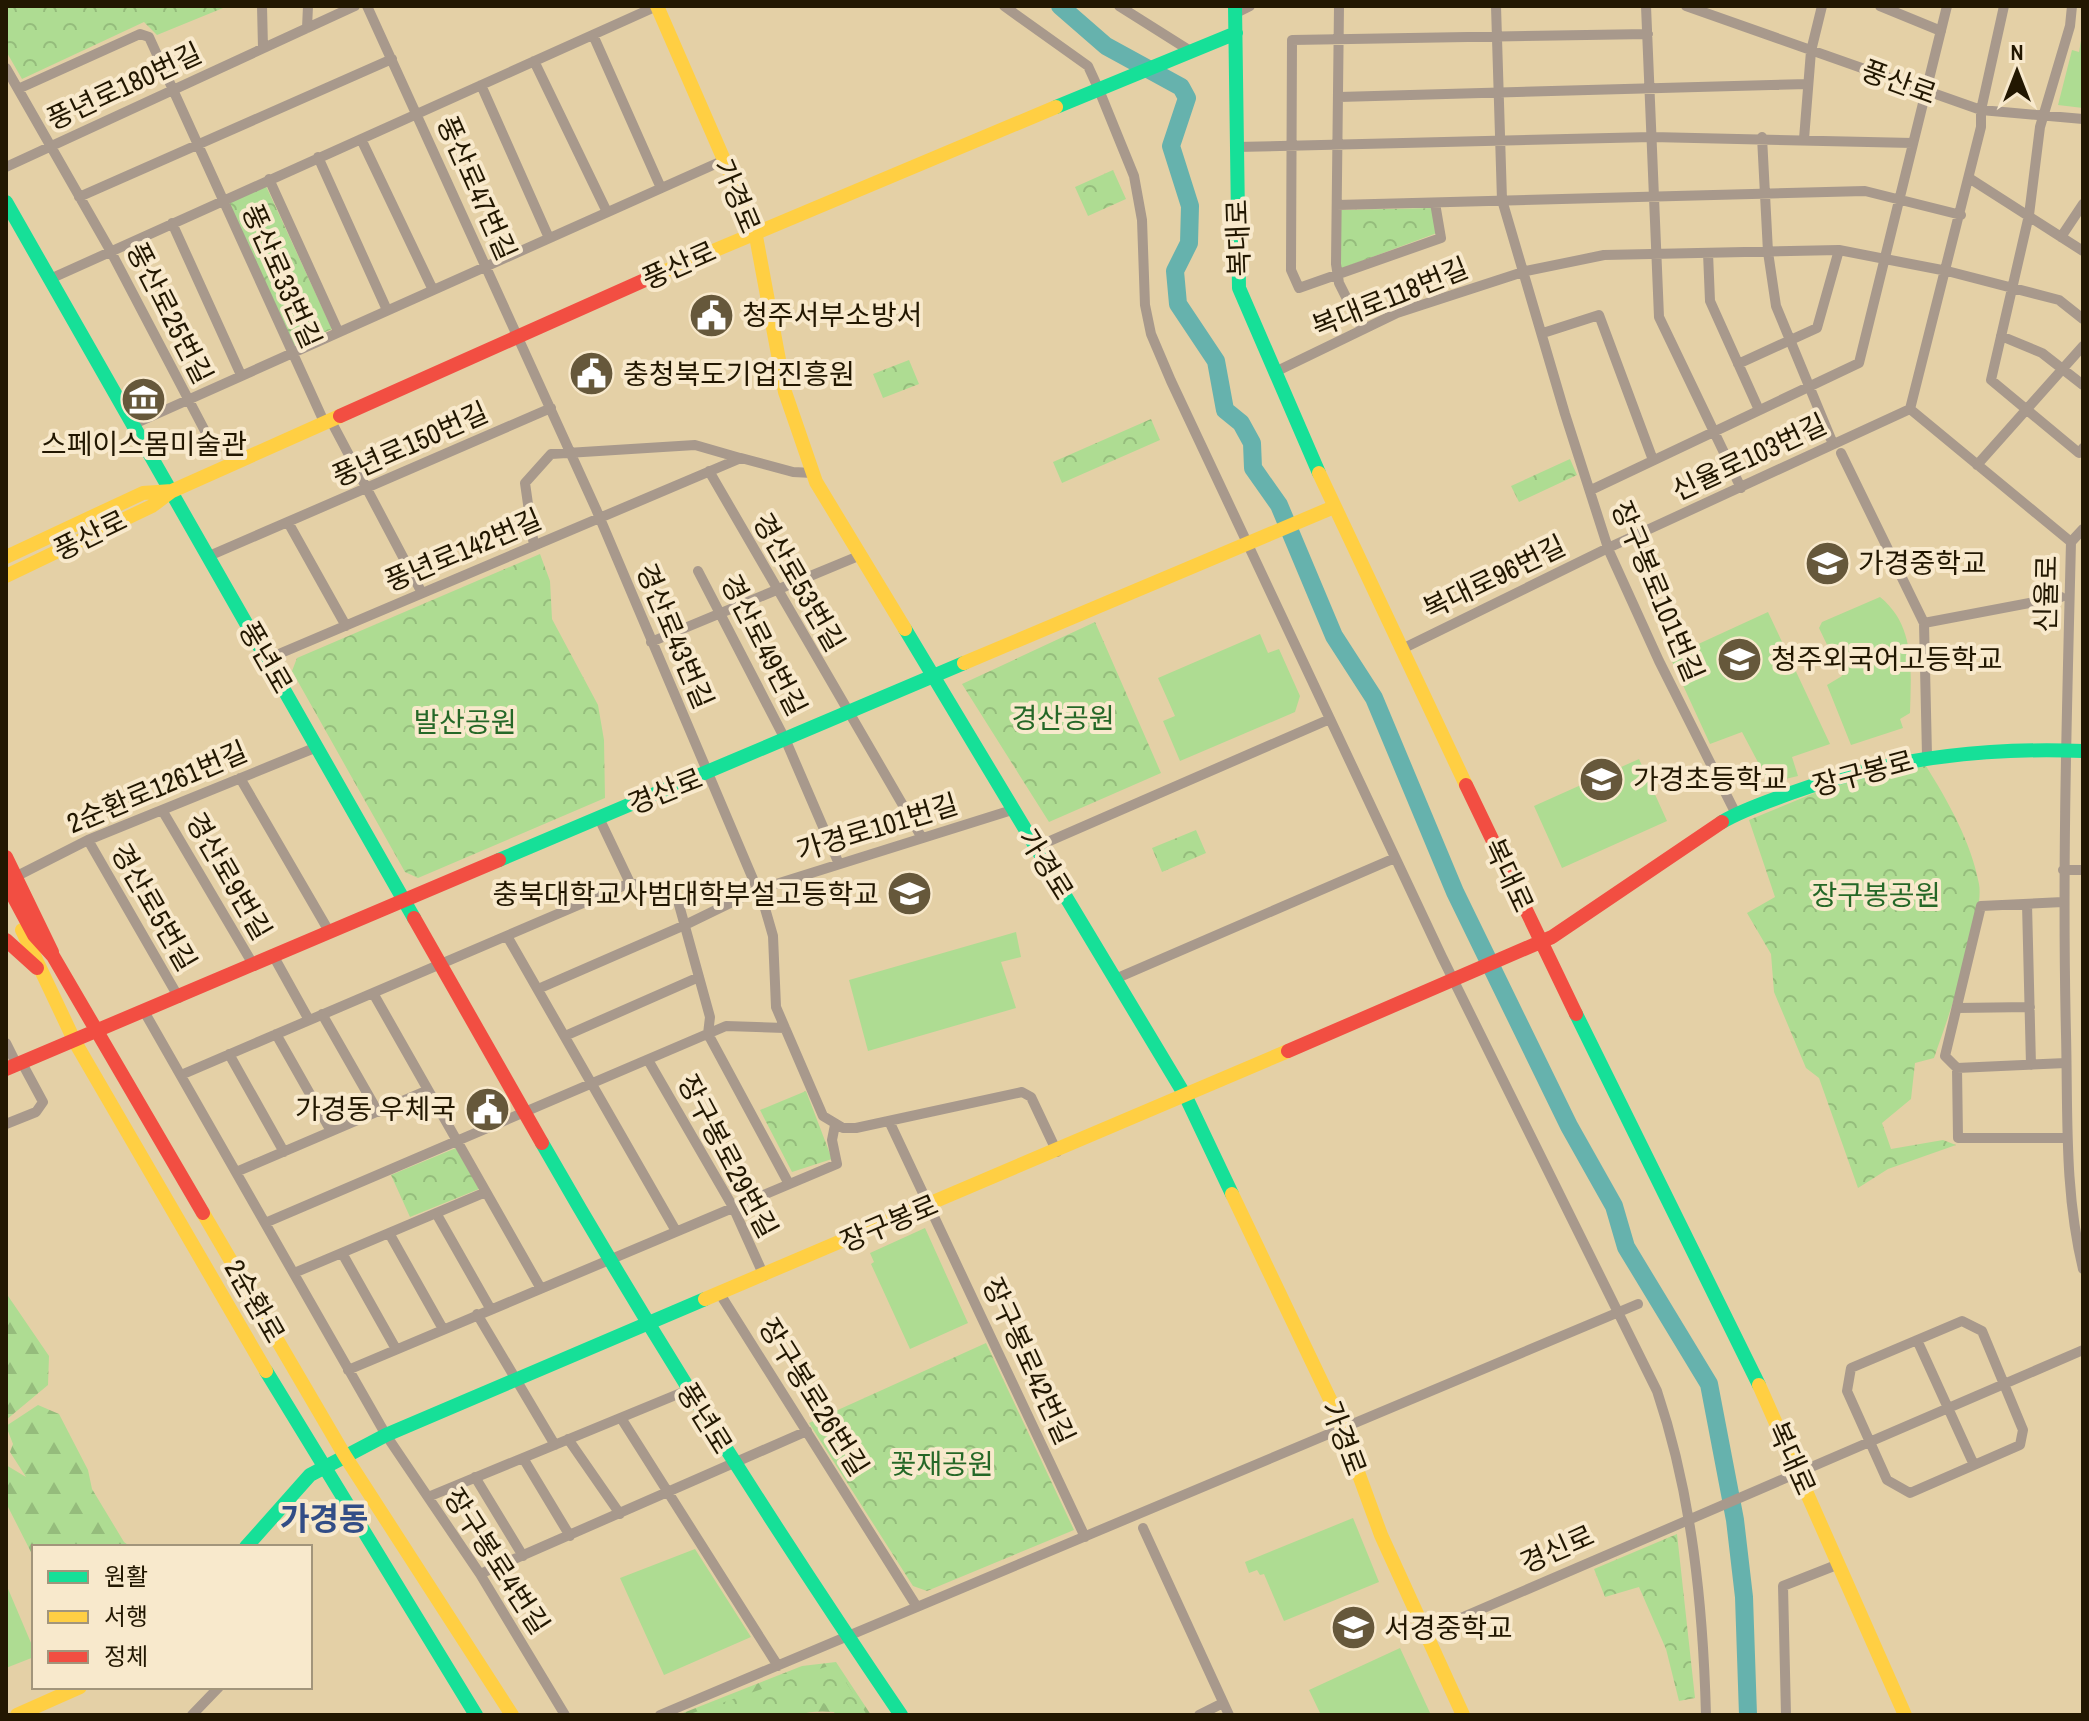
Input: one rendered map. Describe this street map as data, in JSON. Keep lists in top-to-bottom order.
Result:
{
  "streets": {
    "street": [
      "풍산로",
      "풍년로180번길",
      "풍산로47번길",
      "가경로",
      "복대로",
      "풍산로33번길",
      "복대로118번길",
      "풍산로25번길",
      "풍년로150번길",
      "신율로103번길",
      "풍년로142번길",
      "복대로96번길",
      "경산로53번길",
      "장구봉로101번길",
      "신율로",
      "경산로43번길",
      "경산로49번길",
      "풍년로",
      "장구봉로",
      "2순환로1261번길",
      "경산로",
      "가경로101번길",
      "경산로9번길",
      "경산로5번길",
      "장구봉로29번길",
      "2순환로",
      "장구봉로42번길",
      "장구봉로26번길",
      "경신로",
      "장구봉로4번길"
    ]
  },
  "crossings": [
    ["풍산로", "풍산로47번길"],
    ["풍산로", "가경로"],
    ["풍산로", "복대로"],
    ["풍산로", "풍산로33번길"],
    ["풍산로", "풍년로"],
    ["풍년로180번길", "풍산로33번길"],
    ["풍년로180번길", "풍산로25번길"],
    ["풍산로47번길", "풍년로150번길"],
    ["풍산로47번길", "경산로43번길"],
    ["가경로", "장구봉로"],
    ["가경로", "경산로"],
    ["가경로", "가경로101번길"],
    ["가경로", "경신로"],
    ["복대로", "복대로118번길"],
    ["복대로", "복대로96번길"],
    ["복대로", "장구봉로"],
    ["복대로", "경산로"],
    ["복대로", "경신로"],
    ["풍산로33번길", "풍년로150번길"],
    ["풍산로33번길", "풍년로142번길"],
    ["복대로118번길", "장구봉로101번길"],
    ["풍년로150번길", "경산로43번길"],
    ["풍년로150번길", "풍년로"],
    ["신율로103번길", "복대로96번길"],
    ["신율로103번길", "장구봉로101번길"],
    ["신율로103번길", "신율로"],
    ["풍년로142번길", "경산로53번길"],
    ["풍년로142번길", "경산로43번길"],
    ["풍년로142번길", "풍년로"],
    ["복대로96번길", "장구봉로101번길"],
    ["경산로53번길", "경산로"],
    ["경산로53번길", "가경로101번길"],
    ["장구봉로101번길", "장구봉로"],
    ["신율로", "장구봉로"],
    ["경산로43번길", "경산로"],
    ["경산로43번길", "가경로101번길"],
    ["경산로49번길", "경산로"],
    ["경산로49번길", "가경로101번길"],
    ["풍년로", "장구봉로"],
    ["풍년로", "2순환로1261번길"],
    ["풍년로", "경산로"],
    ["장구봉로", "장구봉로29번길"],
    ["장구봉로", "2순환로"],
    ["장구봉로", "장구봉로42번길"],
    ["장구봉로", "장구봉로26번길"],
    ["장구봉로", "장구봉로4번길"],
    ["2순환로1261번길", "경산로9번길"],
    ["2순환로1261번길", "경산로5번길"],
    ["2순환로1261번길", "2순환로"],
    ["경산로", "경산로9번길"],
    ["경산로", "경산로5번길"],
    ["경산로", "2순환로"],
    ["경산로", "장구봉로4번길"],
    ["2순환로", "장구봉로4번길"]
  ],
  "districts": ["가경동"],
  "parks": [
    "경산공원",
    "발산공원",
    "장구봉공원",
    "꽃재공원"
  ],
  "places": {
    "public building": ["청주서부소방서", "충청북도기업진흥원", "가경동 우체국"],
    "museum": ["스페이스몸미술관"],
    "school or university": [
      "가경중학교",
      "청주외국어고등학교",
      "가경초등학교",
      "충북대학교사범대학부설고등학교",
      "서경중학교"
    ]
  },
  "legend": ["원활", "서행", "정체"],
  "north": "top"
}
